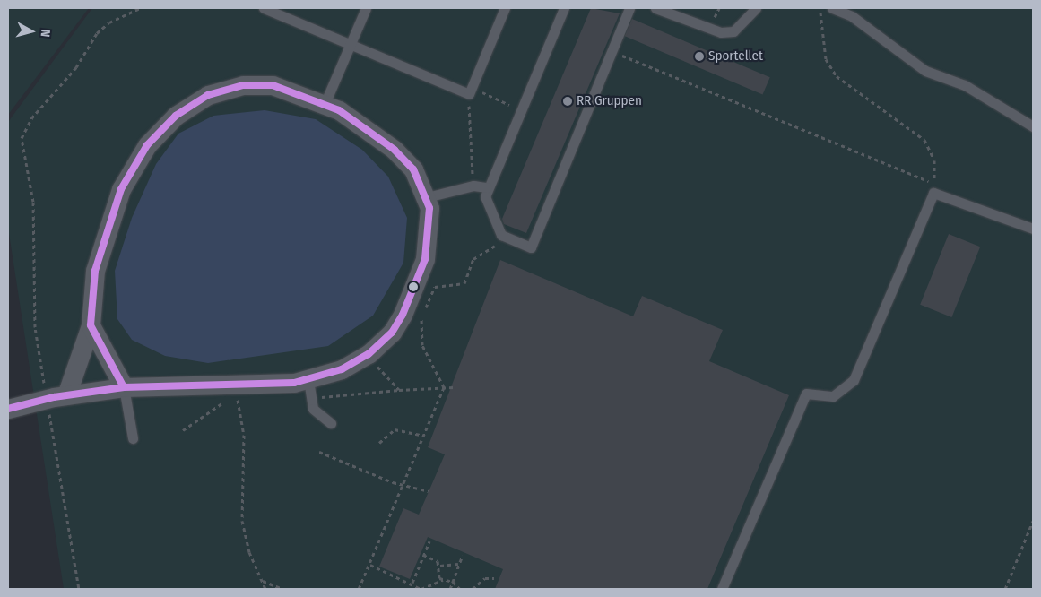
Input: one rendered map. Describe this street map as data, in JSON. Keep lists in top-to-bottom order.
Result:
{
  "places": ["Sportellet", "RR Gruppen"],
  "north": "right"
}
